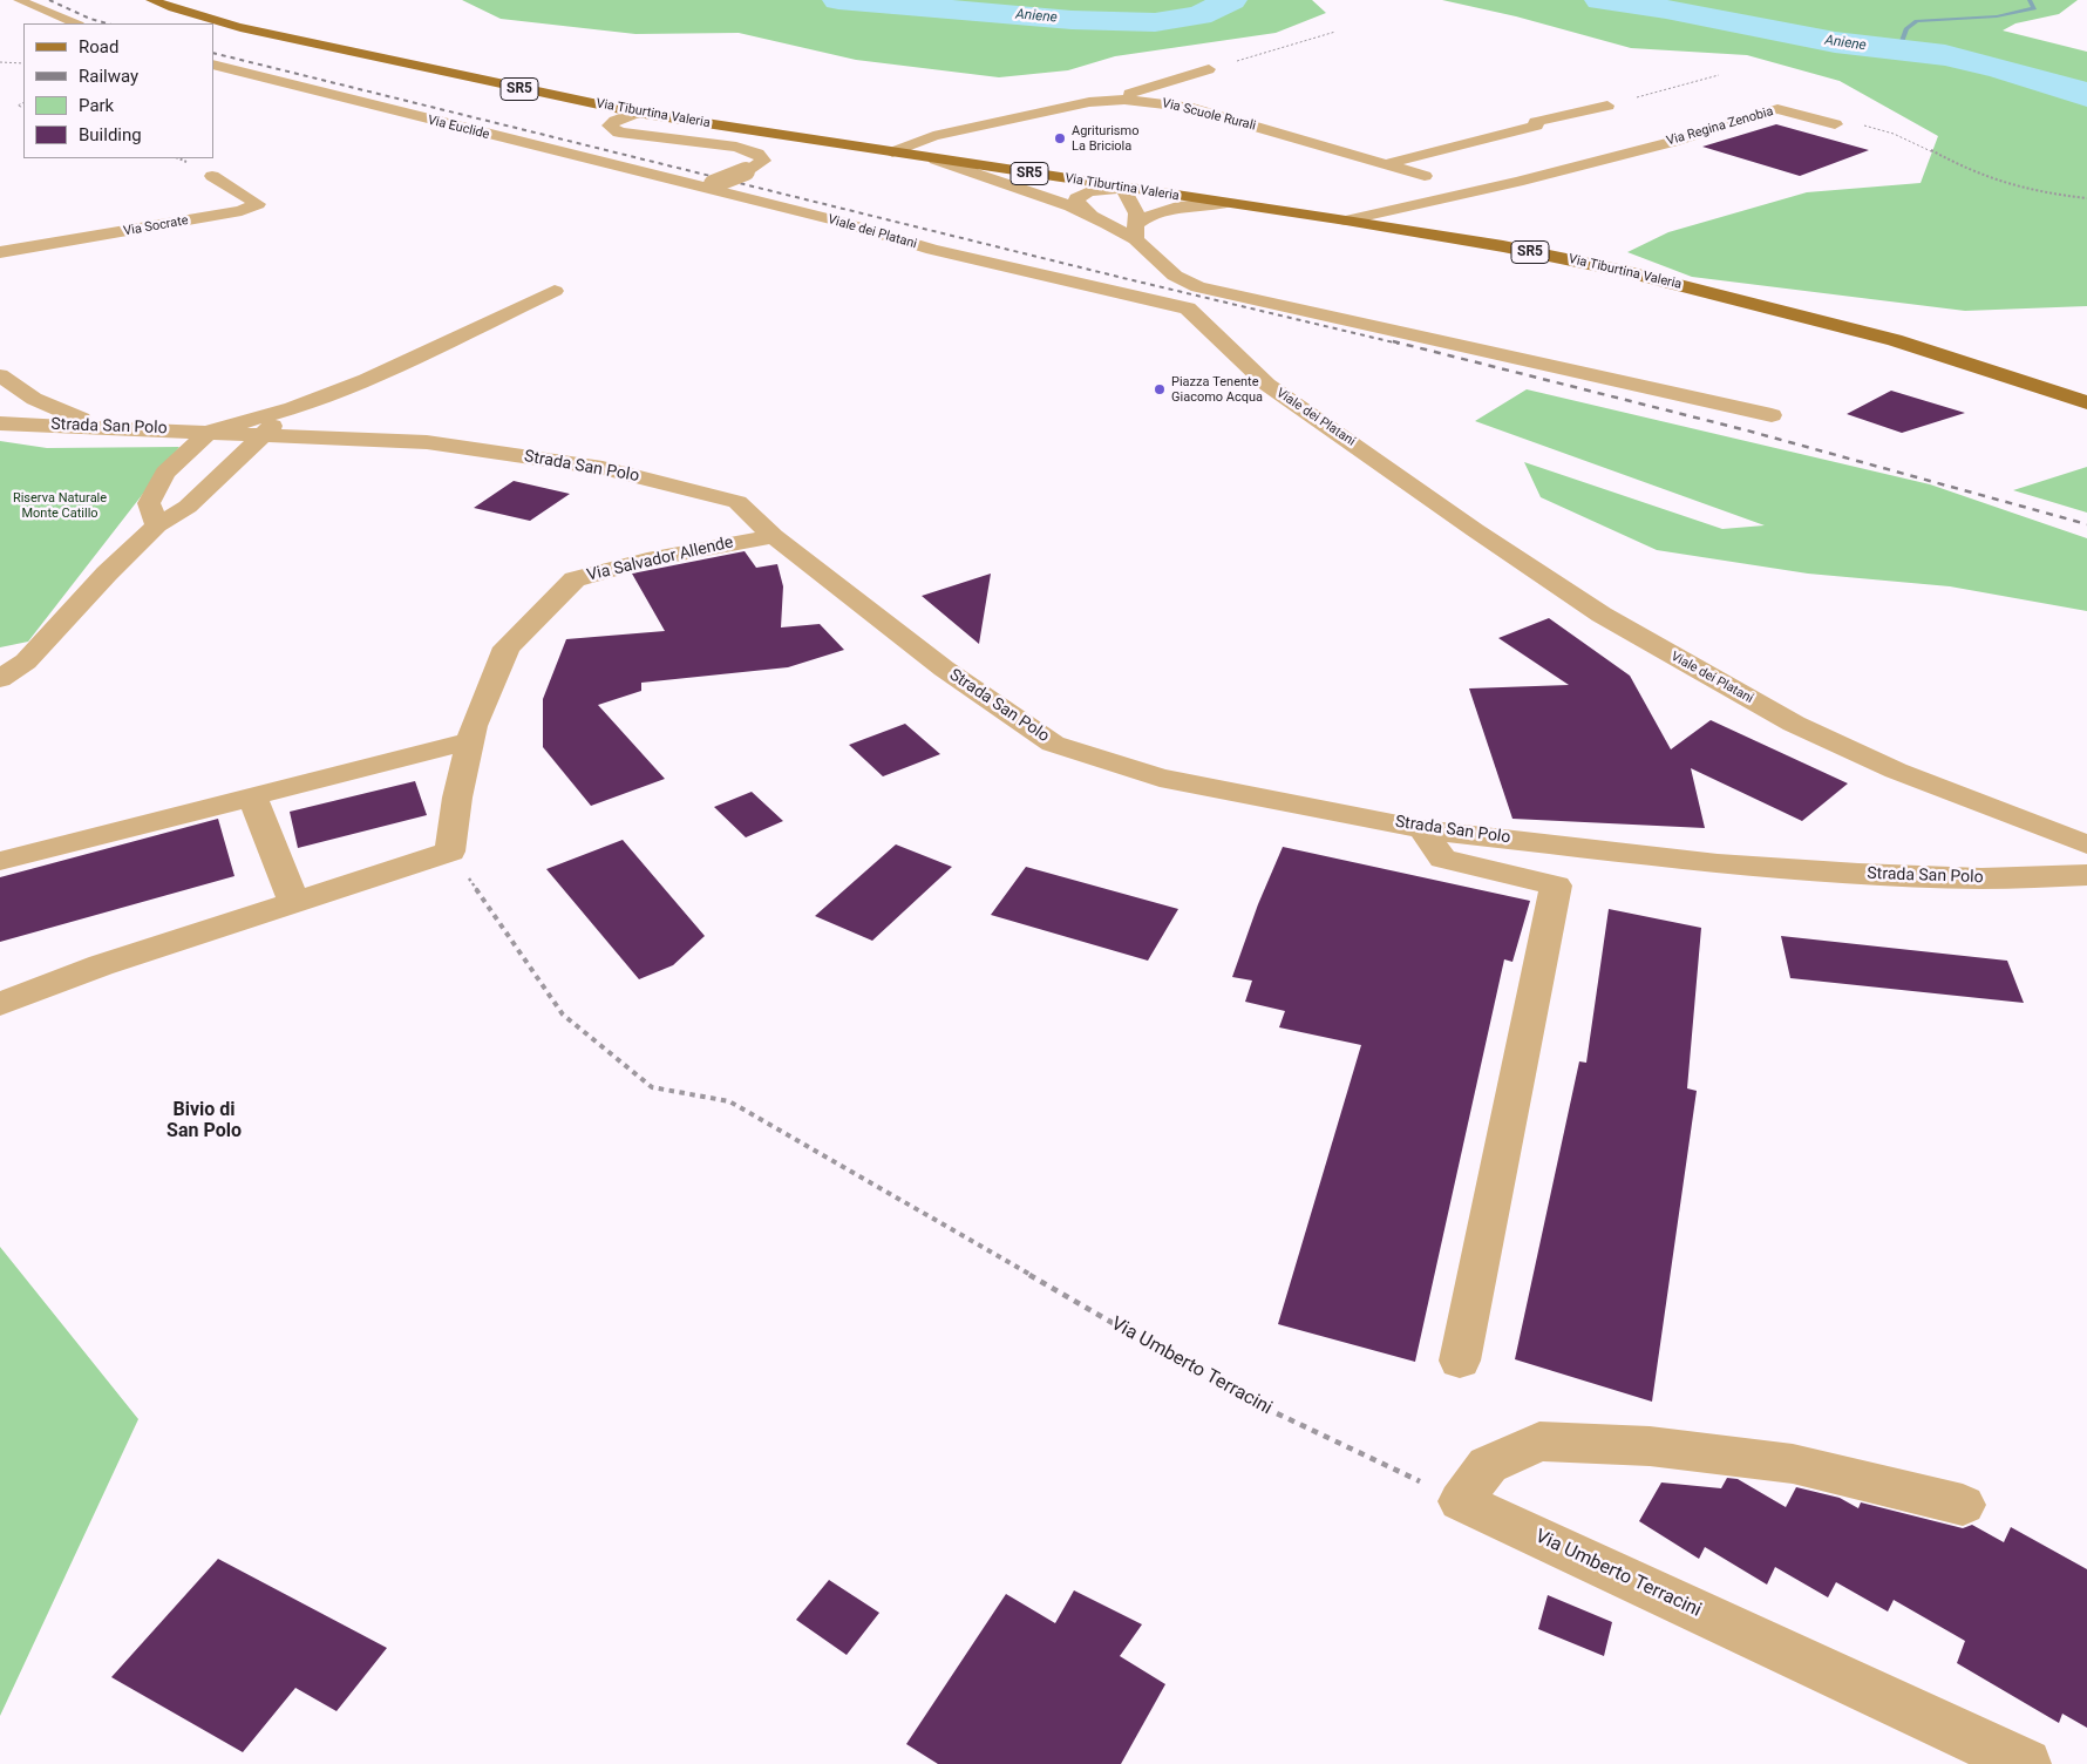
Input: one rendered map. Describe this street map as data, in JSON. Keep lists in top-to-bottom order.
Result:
{
  "streets": {
    "main road": ["SR5", "Via Tiburtina Valeria"],
    "street": [
      "Via Scuole Rurali",
      "Via Regina Zenobia",
      "Via Euclide",
      "Via Socrate",
      "Viale dei Platani",
      "Strada San Polo",
      "Via Salvador Allende",
      "Via Umberto Terracini"
    ]
  },
  "crossings": [
    ["Via Tiburtina Valeria", "Via Scuole Rurali"],
    ["Via Tiburtina Valeria", "Via Regina Zenobia"],
    ["Via Euclide", "Viale dei Platani"],
    ["Strada San Polo", "Via Salvador Allende"],
    ["Via Salvador Allende", "Via Umberto Terracini"]
  ],
  "districts": ["Bivio di San Polo"],
  "water": ["Aniene"],
  "parks": ["Riserva Naturale Monte Catillo"],
  "places": ["Agriturismo La Briciola", "Piazza Tenente Giacomo Acqua"],
  "legend": [
    "Road",
    "Railway",
    "Park",
    "Building"
  ]
}
